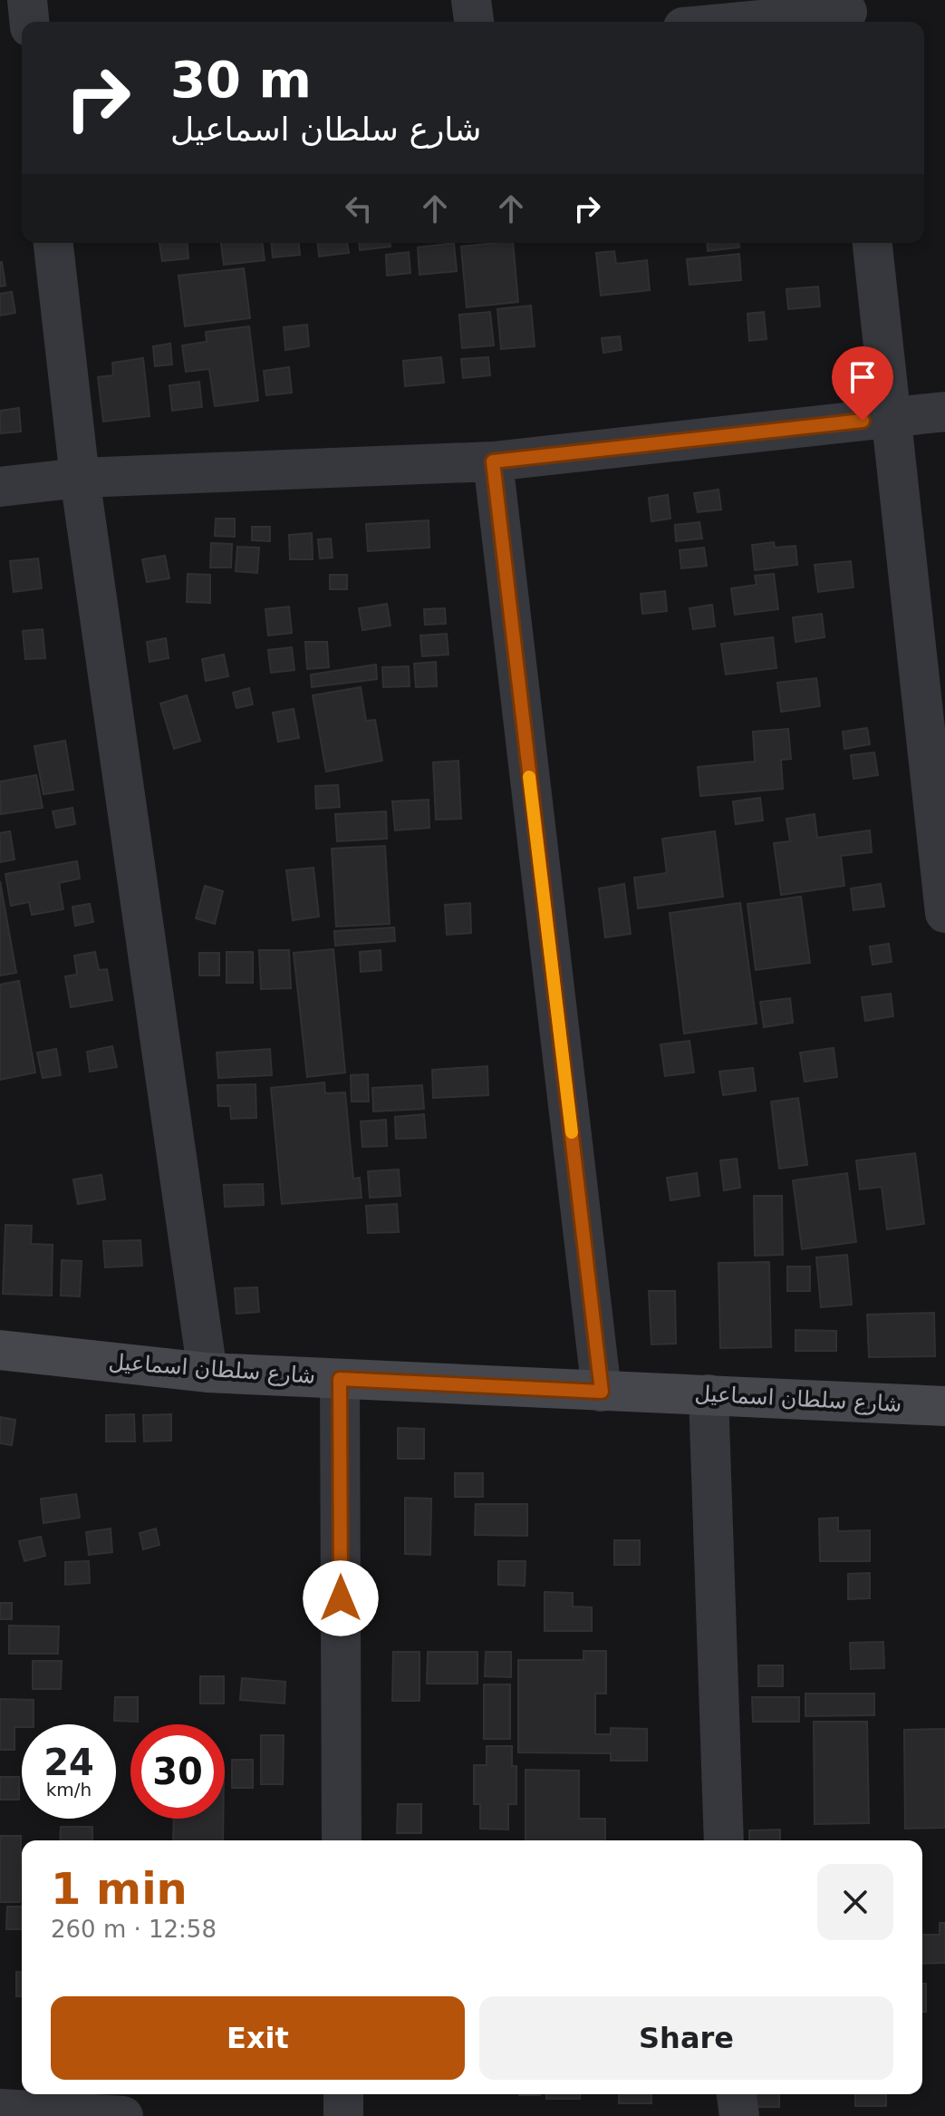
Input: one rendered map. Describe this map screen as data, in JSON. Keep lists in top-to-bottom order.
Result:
{
  "streets": {
    "street": ["شارع سلطان اسماعيل"]
  },
  "page": {
    "turn": ["30 m", "شارع سلطان اسماعيل"],
    "speed": "24 km/h",
    "limit": "30",
    "heading": ["1 min", "260 m · 12:58"],
    "buttons": ["Exit", "Share"]
  }
}
